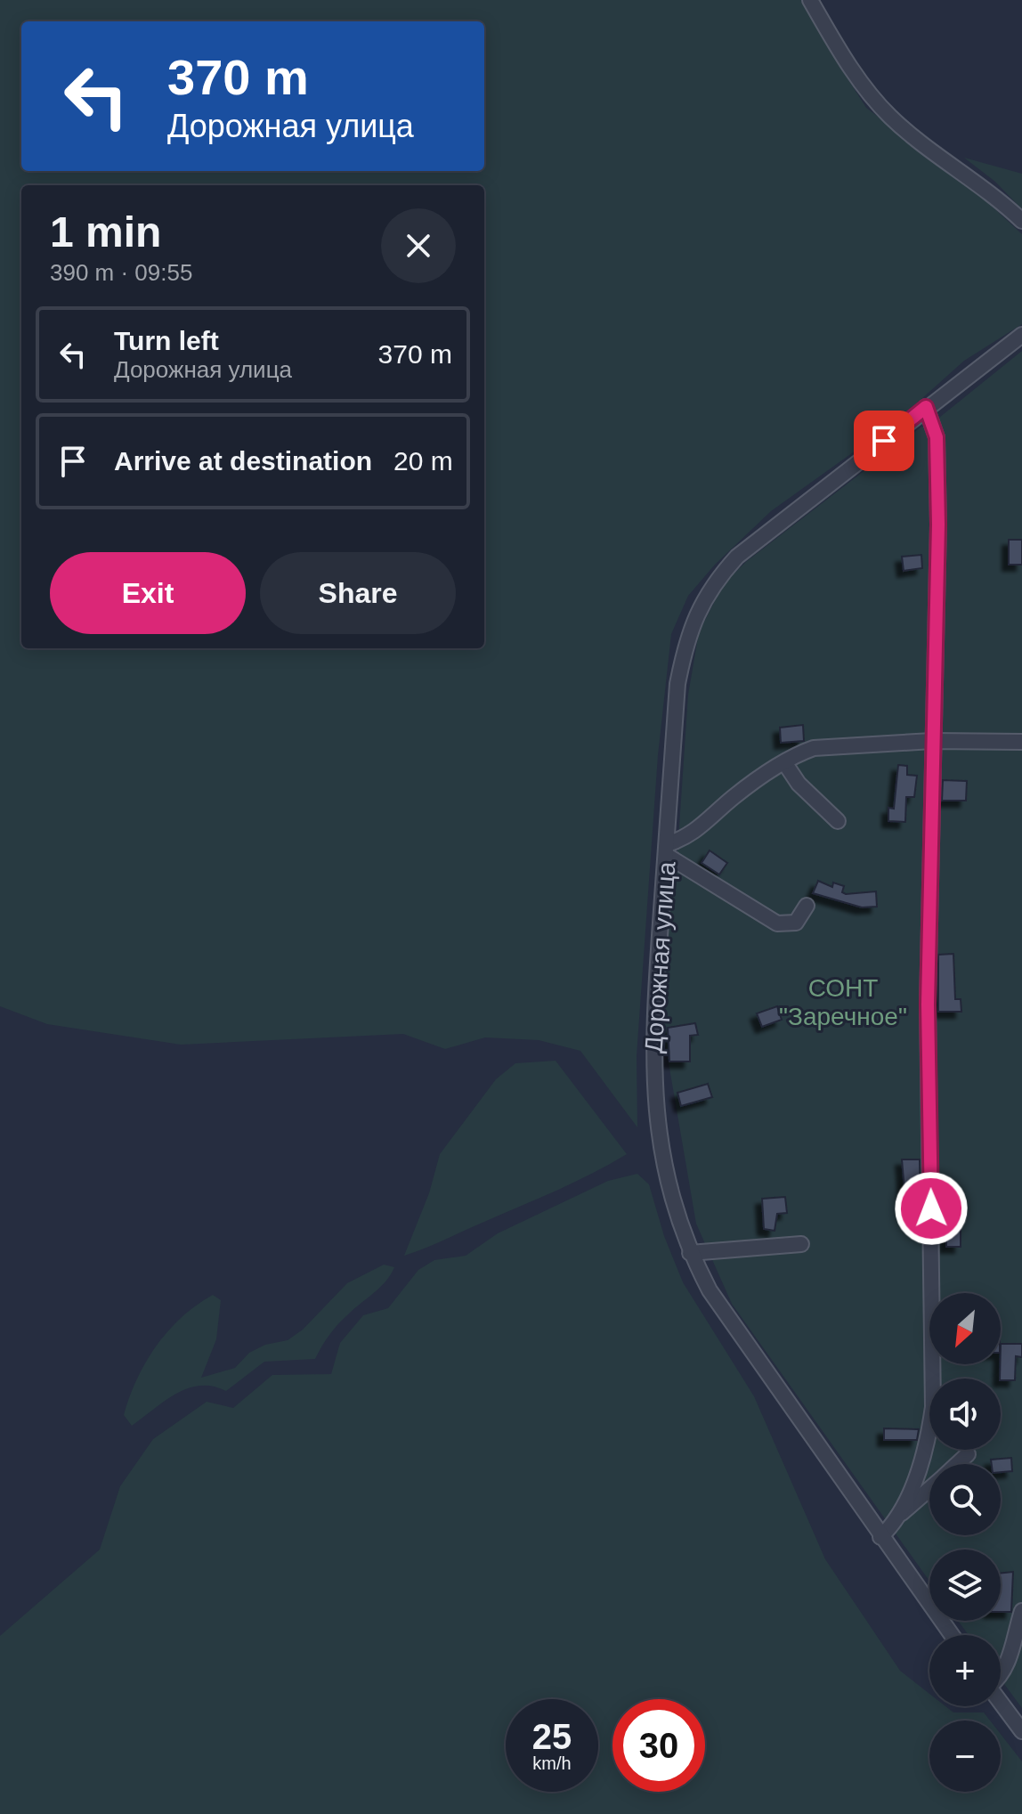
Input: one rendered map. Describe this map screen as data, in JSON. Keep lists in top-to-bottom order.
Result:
{
  "streets": {
    "street": ["Дорожная улица"]
  },
  "parks": ["СОНТ \"Заречное\""],
  "north": "bottom left",
  "page": {
    "turn": ["370 m", "Дорожная улица"],
    "heading": ["1 min", "390 m · 09:55"],
    "list": [
      {
        "name": "Turn left",
        "note": "Дорожная улица",
        "value": "370 m"
      },
      {
        "name": "Arrive at destination",
        "value": "20 m"
      }
    ],
    "buttons": ["Exit", "Share"],
    "map_buttons": ["+", "−"],
    "speed": "25 km/h",
    "limit": "30"
  }
}
